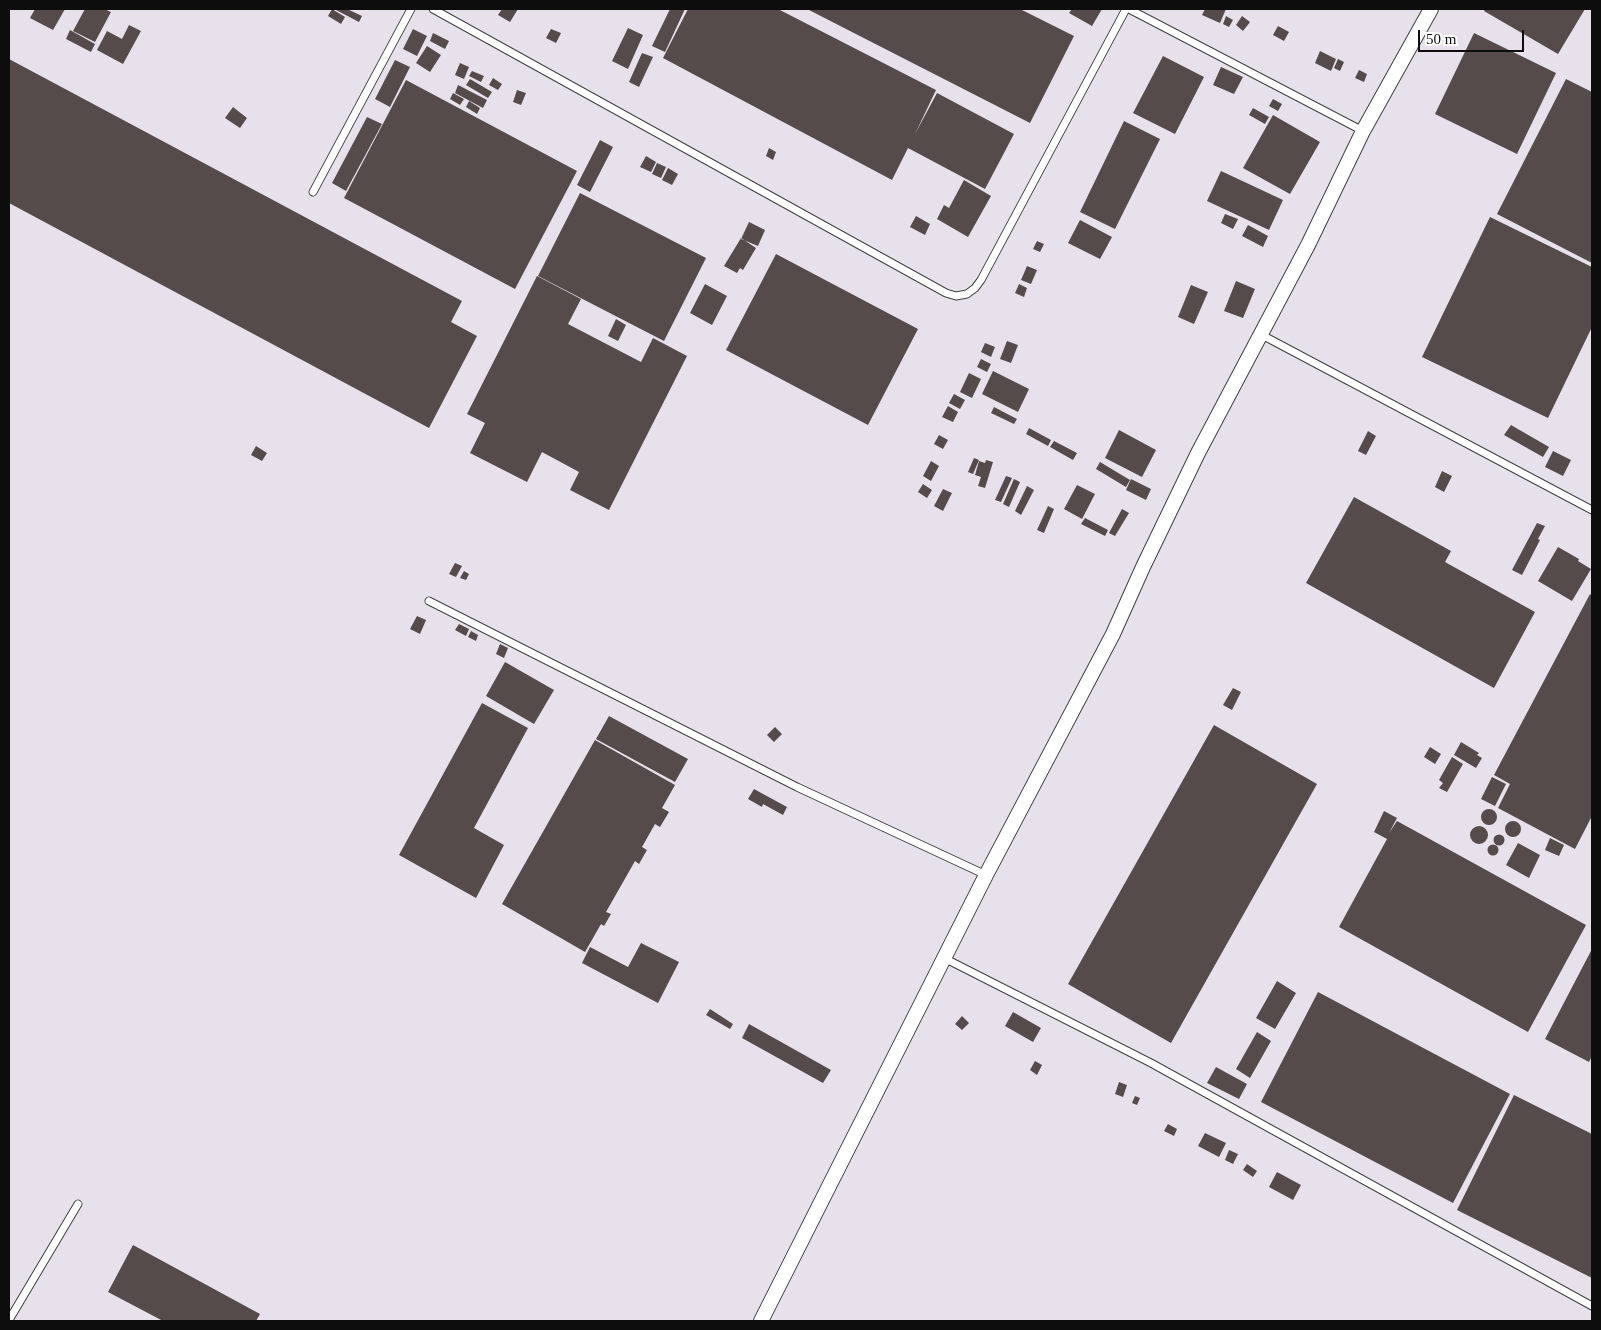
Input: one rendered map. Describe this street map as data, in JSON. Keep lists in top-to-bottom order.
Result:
{
  "scale_bar": "50 m"
}
